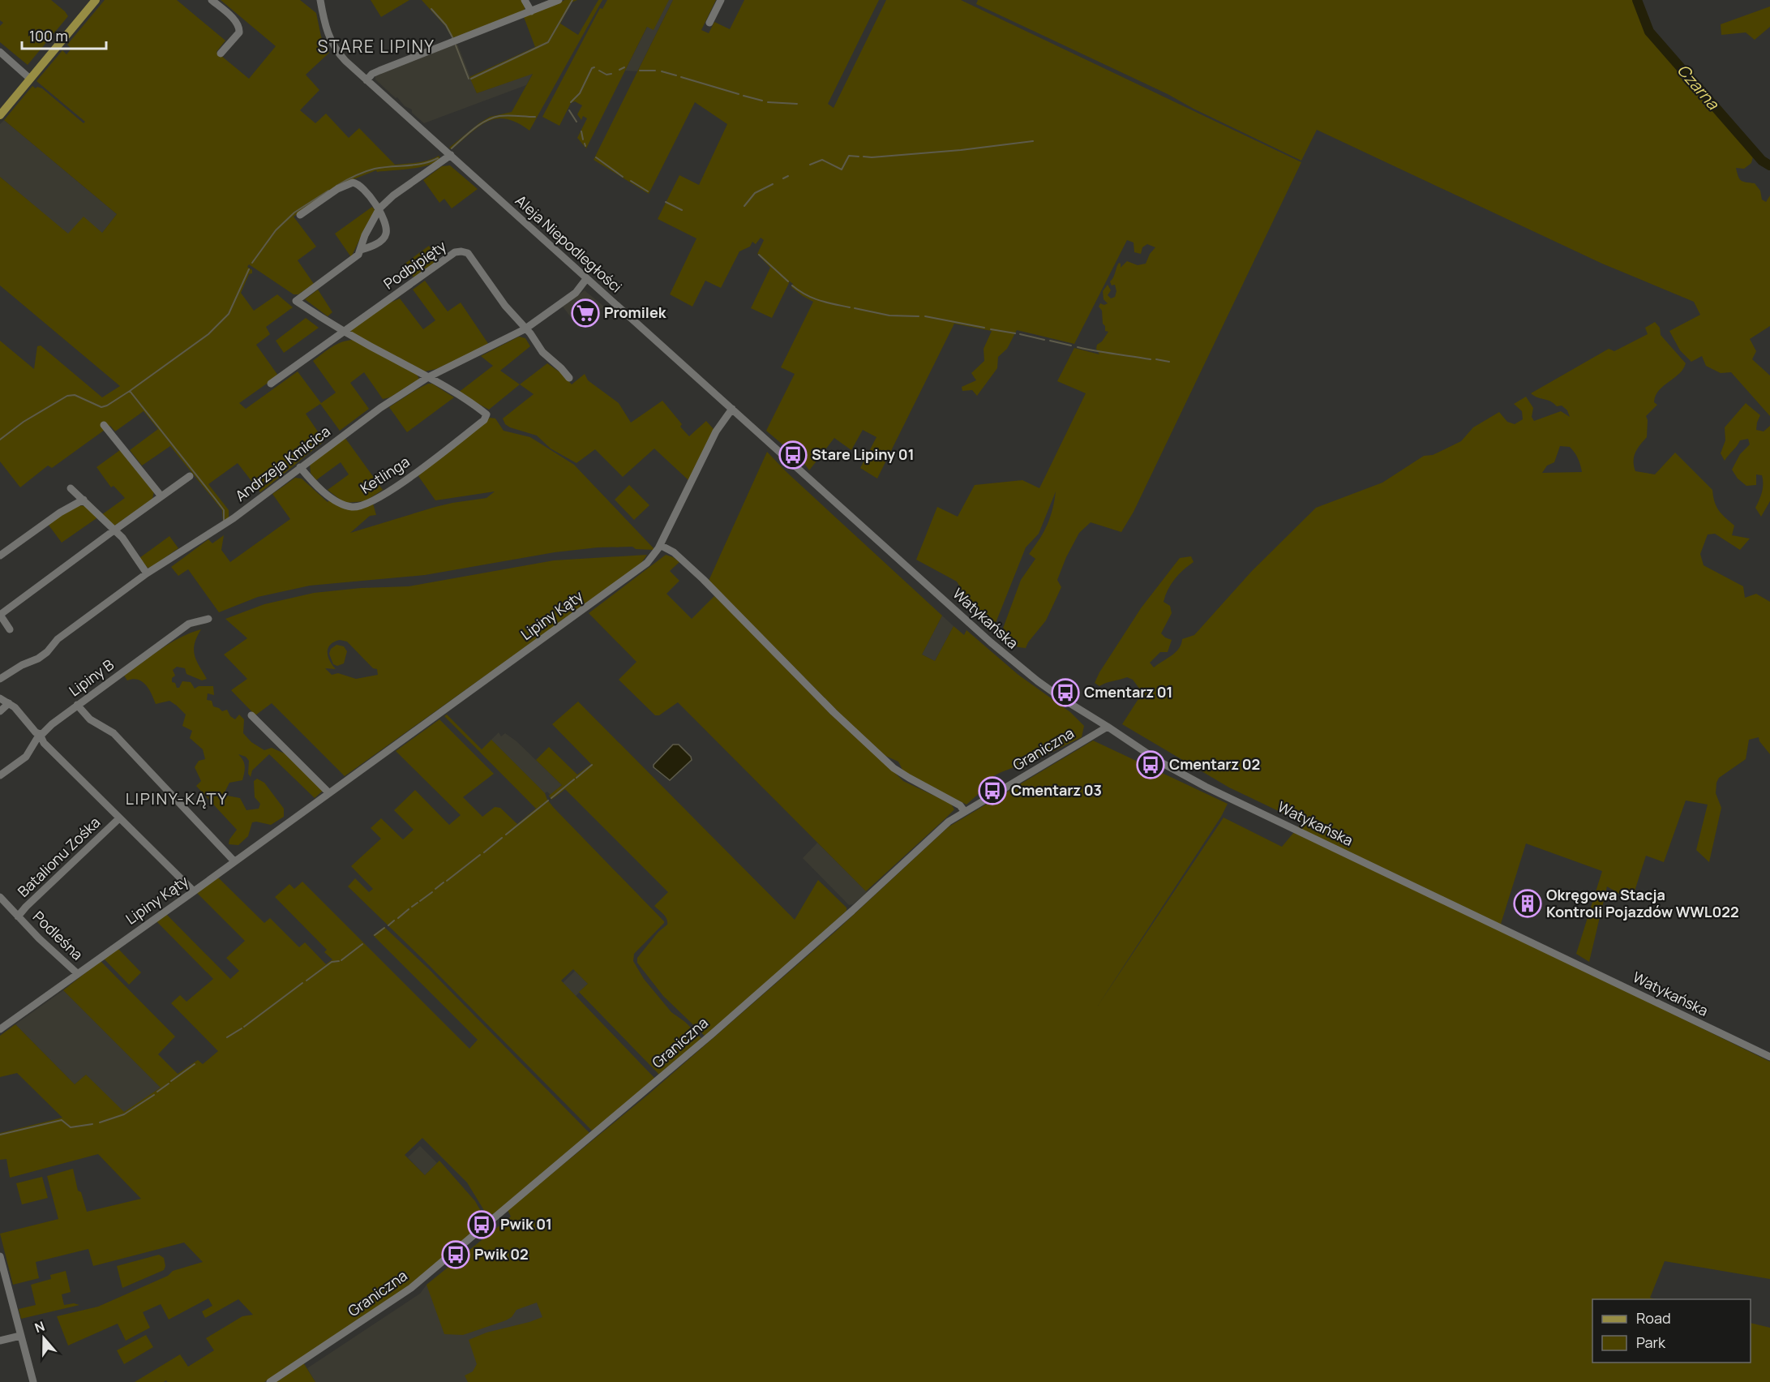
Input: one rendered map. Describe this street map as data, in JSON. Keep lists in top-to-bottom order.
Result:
{
  "streets": {
    "street": [
      "Aleja Niepodległości",
      "Podbipięty",
      "Andrzeja Kmicica",
      "Ketlinga",
      "Lipiny Kąty",
      "Watykańska",
      "Lipiny B",
      "Graniczna",
      "Batalionu Zośka",
      "Podleśna"
    ]
  },
  "crossings": [
    ["Aleja Niepodległości", "Andrzeja Kmicica"],
    ["Aleja Niepodległości", "Lipiny Kąty"],
    ["Aleja Niepodległości", "Watykańska"],
    ["Podbipięty", "Andrzeja Kmicica"],
    ["Andrzeja Kmicica", "Ketlinga"],
    ["Lipiny Kąty", "Podleśna"],
    ["Watykańska", "Graniczna"],
    ["Batalionu Zośka", "Podleśna"]
  ],
  "districts": ["STARE LIPINY", "LIPINY-KĄTY"],
  "water": ["Czarna"],
  "places": {
    "supermarket": ["Promilek"],
    "bus stop": [
      "Stare Lipiny 01",
      "Cmentarz 01",
      "Cmentarz 02",
      "Cmentarz 03",
      "Pwik 01",
      "Pwik 02"
    ],
    "building": ["Okręgowa Stacja Kontroli Pojazdów WWL022"]
  },
  "legend": ["Road", "Park"],
  "scale_bar": "100 m",
  "north": "top"
}
